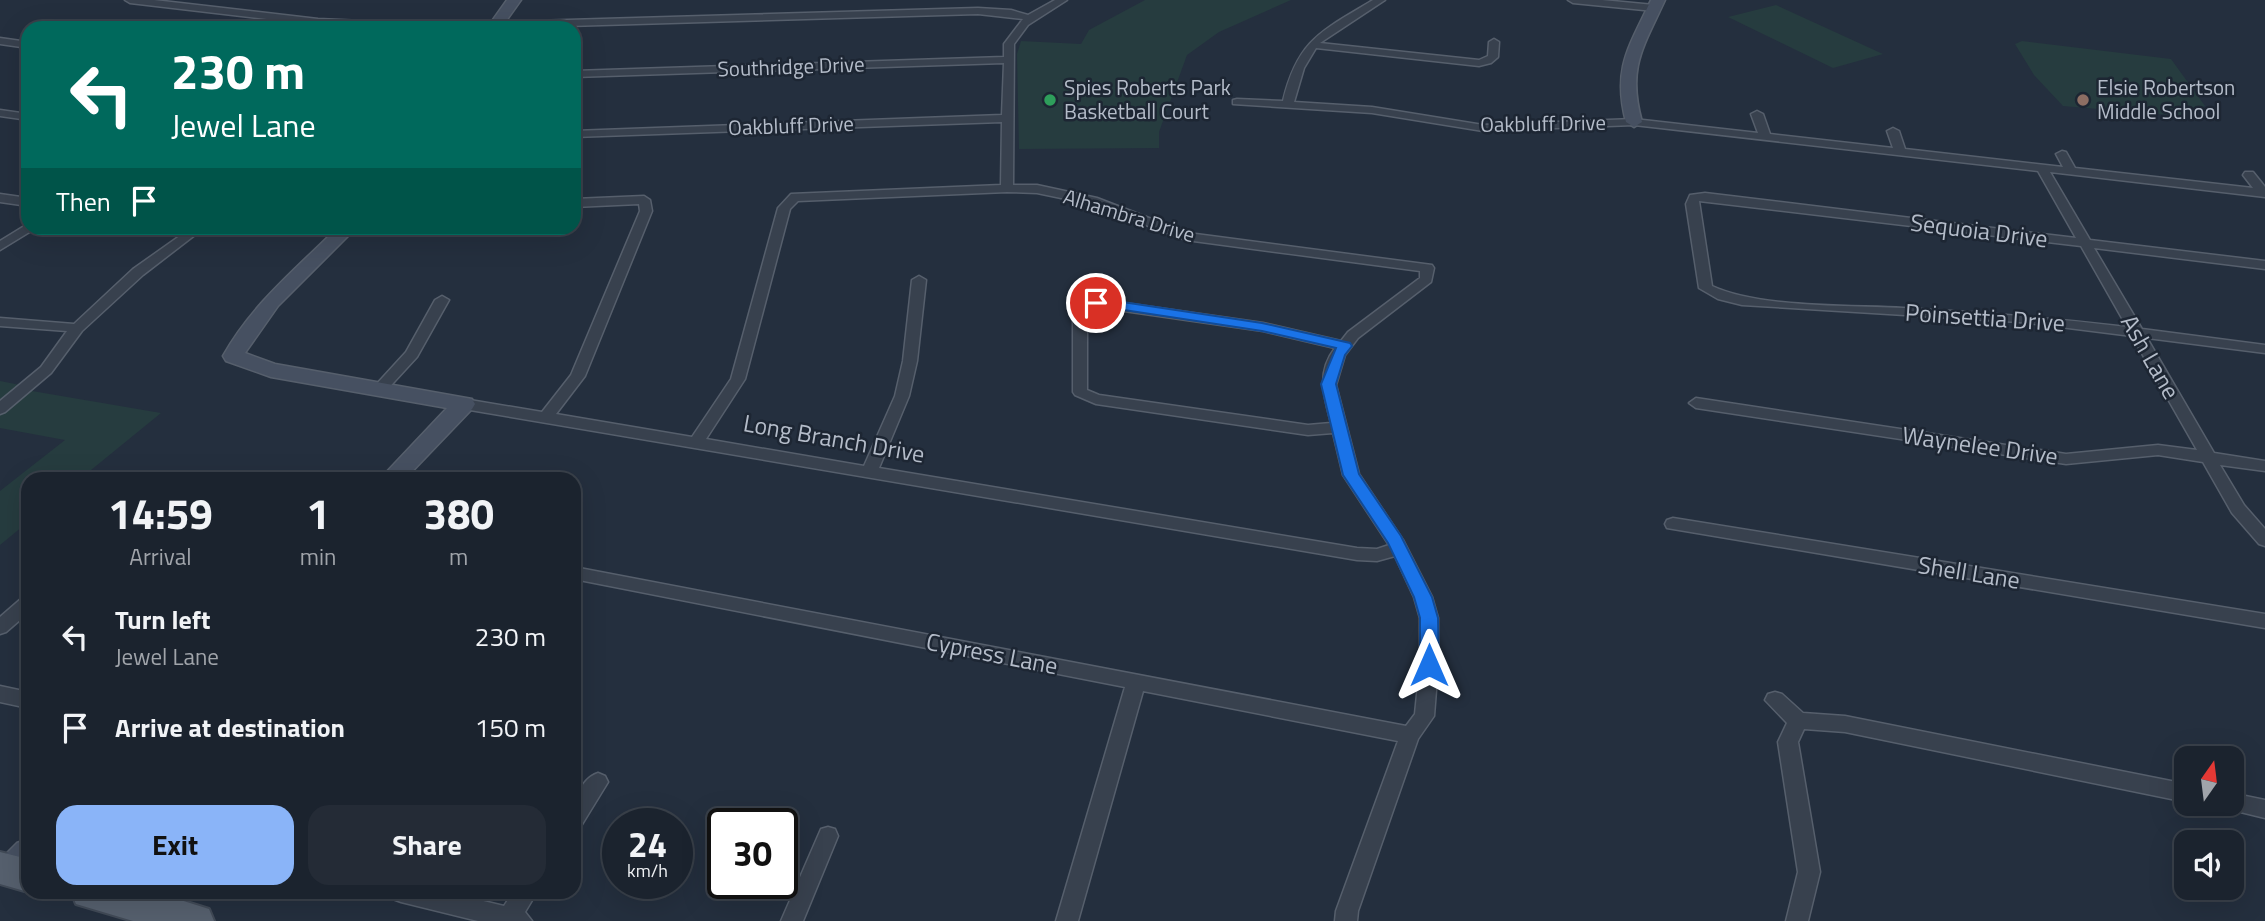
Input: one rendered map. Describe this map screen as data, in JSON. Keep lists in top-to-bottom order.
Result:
{
  "streets": {
    "street": [
      "Southridge Drive",
      "Oakbluff Drive",
      "Alhambra Drive",
      "Sequoia Drive",
      "Poinsettia Drive",
      "Ash Lane",
      "Long Branch Drive",
      "Waynelee Drive",
      "Shell Lane",
      "Cypress Lane"
    ]
  },
  "crossings": [
    ["Oakbluff Drive", "Ash Lane"],
    ["Alhambra Drive", "Long Branch Drive"],
    ["Sequoia Drive", "Poinsettia Drive"],
    ["Sequoia Drive", "Ash Lane"],
    ["Poinsettia Drive", "Ash Lane"],
    ["Ash Lane", "Waynelee Drive"]
  ],
  "places": ["Spies Roberts Park Basketball Court", "Elsie Robertson Middle School"],
  "north": "top",
  "page": {
    "turn": ["230 m", "Jewel Lane"],
    "then": "Then",
    "eta": [
      "14:59",
      "Arrival",
      "1",
      "min",
      "380",
      "m"
    ],
    "list": [
      {
        "name": "Turn left",
        "note": "Jewel Lane",
        "value": "230 m"
      },
      {
        "name": "Arrive at destination",
        "value": "150 m"
      }
    ],
    "buttons": ["Exit", "Share"],
    "speed": "24 km/h",
    "limit": "30"
  }
}
